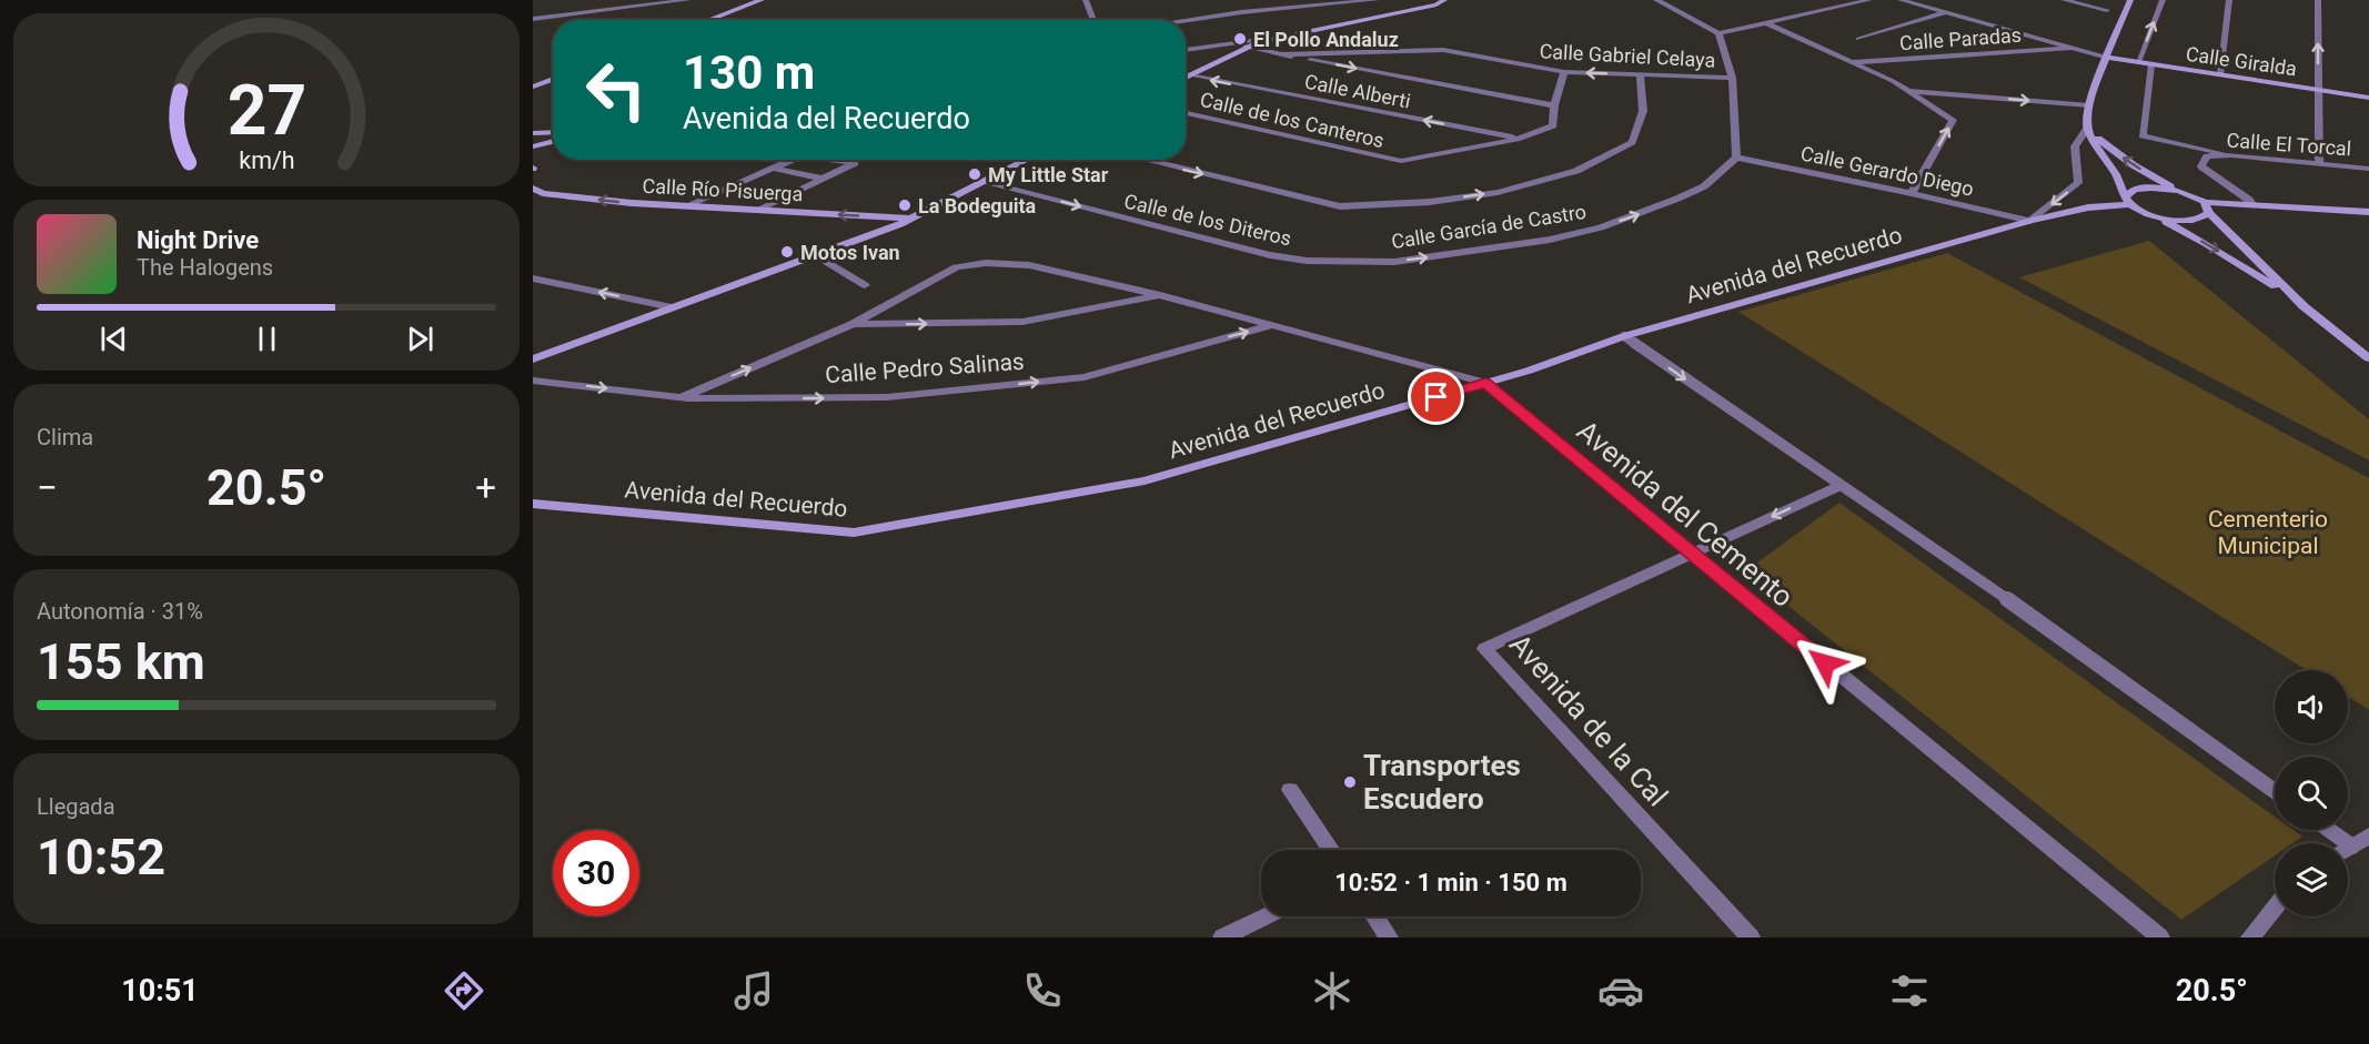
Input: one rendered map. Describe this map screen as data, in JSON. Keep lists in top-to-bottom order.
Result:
{
  "streets": {
    "street": [
      "Calle Paradas",
      "Calle Gabriel Celaya",
      "Calle Giralda",
      "Calle Alberti",
      "Calle de los Canteros",
      "Calle El Torcal",
      "Calle Gerardo Diego",
      "Calle Río Pisuerga",
      "Calle de los Diteros",
      "Calle García de Castro",
      "Avenida del Recuerdo",
      "Calle Pedro Salinas",
      "Avenida del Cemento",
      "Avenida de la Cal"
    ]
  },
  "crossings": [
    ["Calle Alberti", "Calle de los Canteros"],
    ["Calle Gerardo Diego", "Calle García de Castro"],
    ["Calle Gerardo Diego", "Avenida del Recuerdo"],
    ["Calle de los Diteros", "Calle García de Castro"],
    ["Avenida del Recuerdo", "Avenida del Cemento"],
    ["Avenida del Cemento", "Avenida de la Cal"]
  ],
  "one_way": ["Calle García de Castro"],
  "parks": ["Cementerio Municipal"],
  "places": [
    "El Pollo Andaluz",
    "My Little Star",
    "La Bodeguita",
    "Motos Ivan",
    "Transportes Escudero"
  ],
  "page": {
    "turn": ["130 m", "Avenida del Recuerdo"],
    "song": ["Night Drive", "The Halogens"],
    "tile": [
      "Clima",
      ["Autonomía · 31%", "155 km"],
      ["Llegada", "10:52"]
    ],
    "heat": ["−", "20.5°", "+"],
    "limit": "30",
    "trip": "10:52 · 1 min · 150 m",
    "tabs": ["10:51", "20.5°"],
    "gauge": ["27", "km/h"]
  }
}
